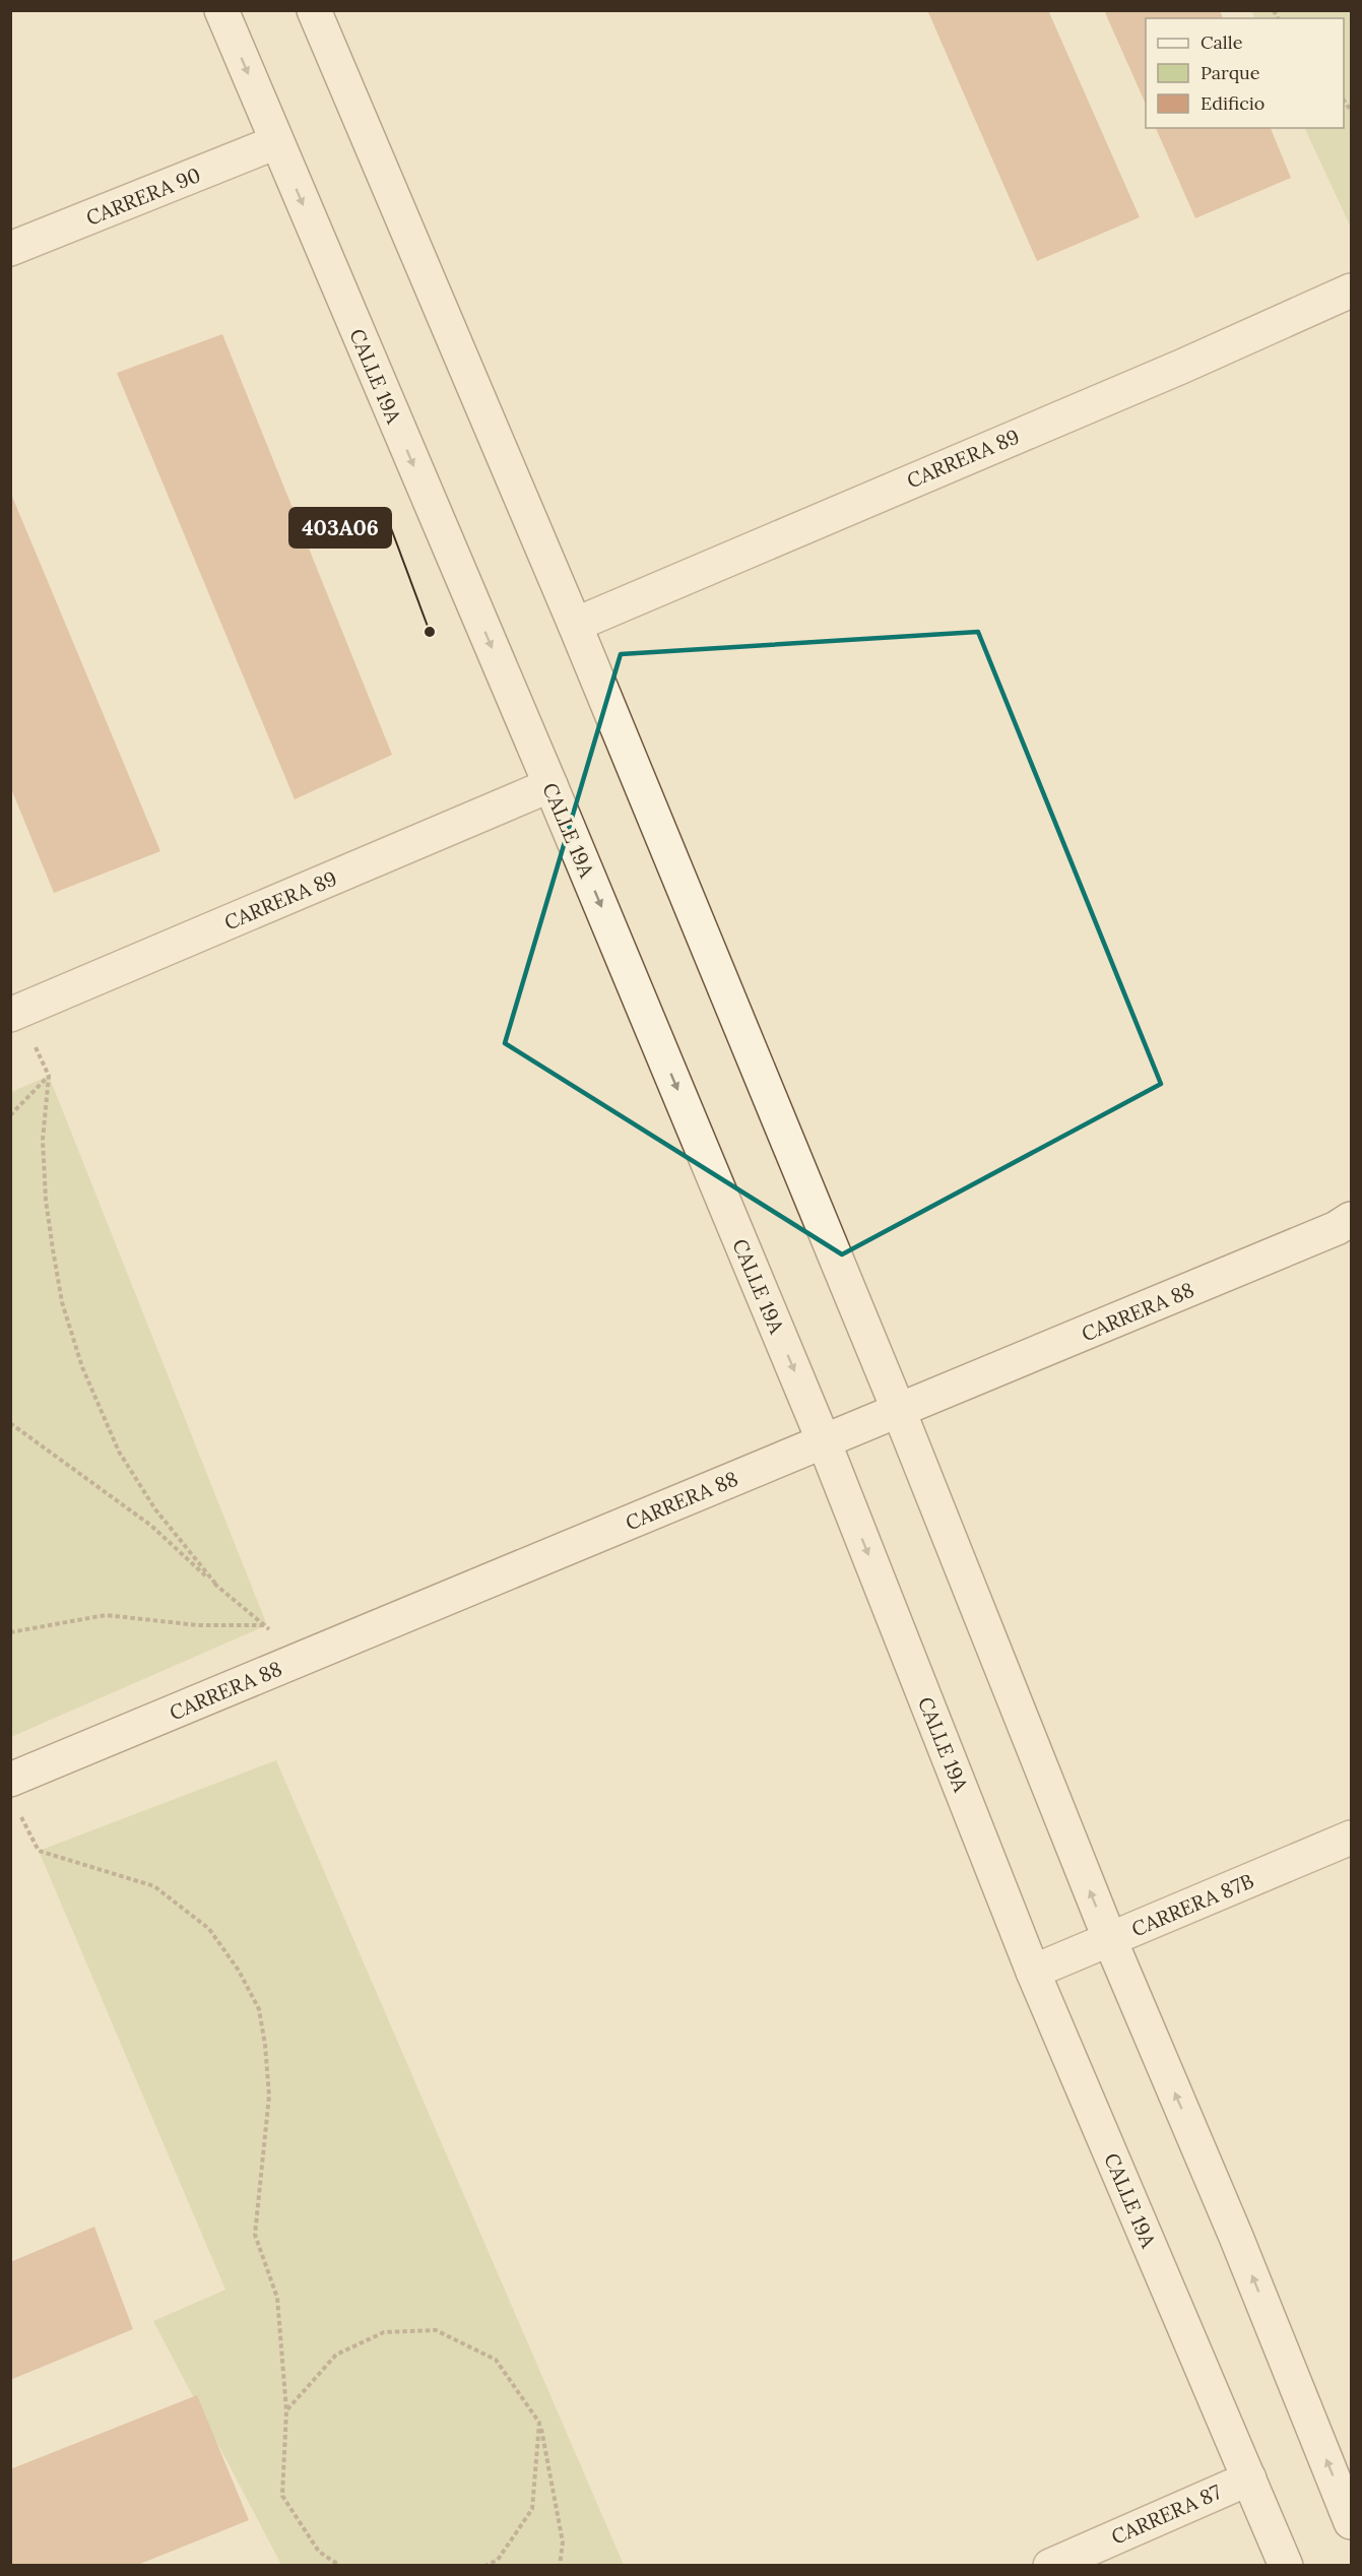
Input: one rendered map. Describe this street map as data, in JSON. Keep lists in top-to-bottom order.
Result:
{
  "streets": {
    "street": [
      "CARRERA 90",
      "CALLE 19A",
      "CARRERA 89",
      "CARRERA 88",
      "CARRERA 87B",
      "CARRERA 87"
    ]
  },
  "crossings": [
    ["CARRERA 90", "CALLE 19A"],
    ["CALLE 19A", "CARRERA 89"],
    ["CALLE 19A", "CARRERA 88"],
    ["CALLE 19A", "CARRERA 87B"],
    ["CALLE 19A", "CARRERA 87"]
  ],
  "places": ["403A06"],
  "legend": ["Calle", "Parque", "Edificio"]
}
